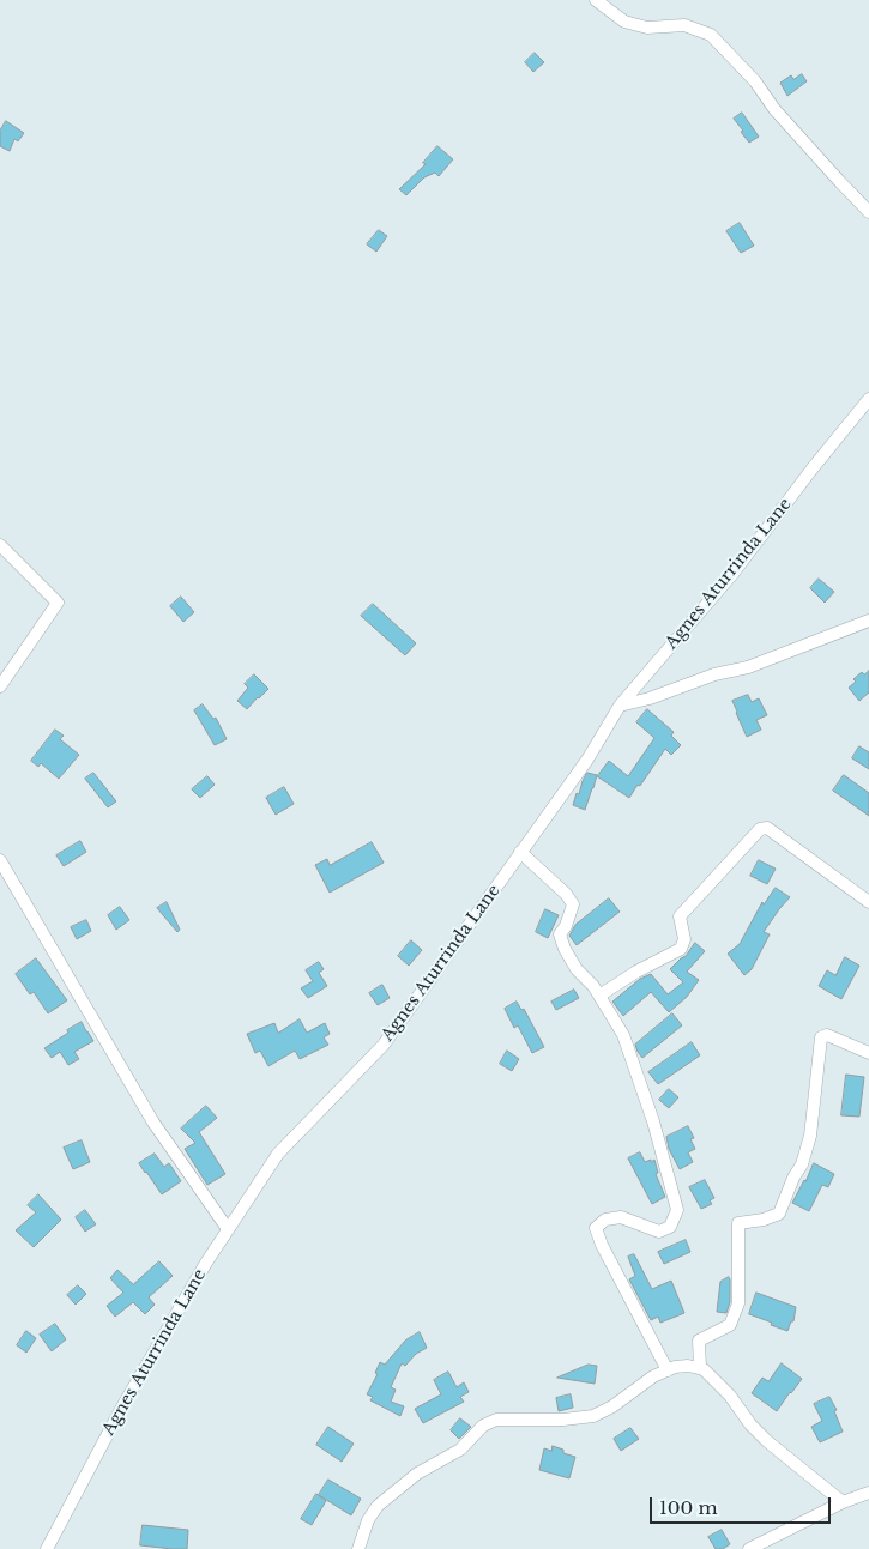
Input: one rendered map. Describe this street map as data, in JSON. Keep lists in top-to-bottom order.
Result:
{
  "streets": {
    "street": ["Agnes Aturrinda Lane"]
  },
  "scale_bar": "100 m"
}
